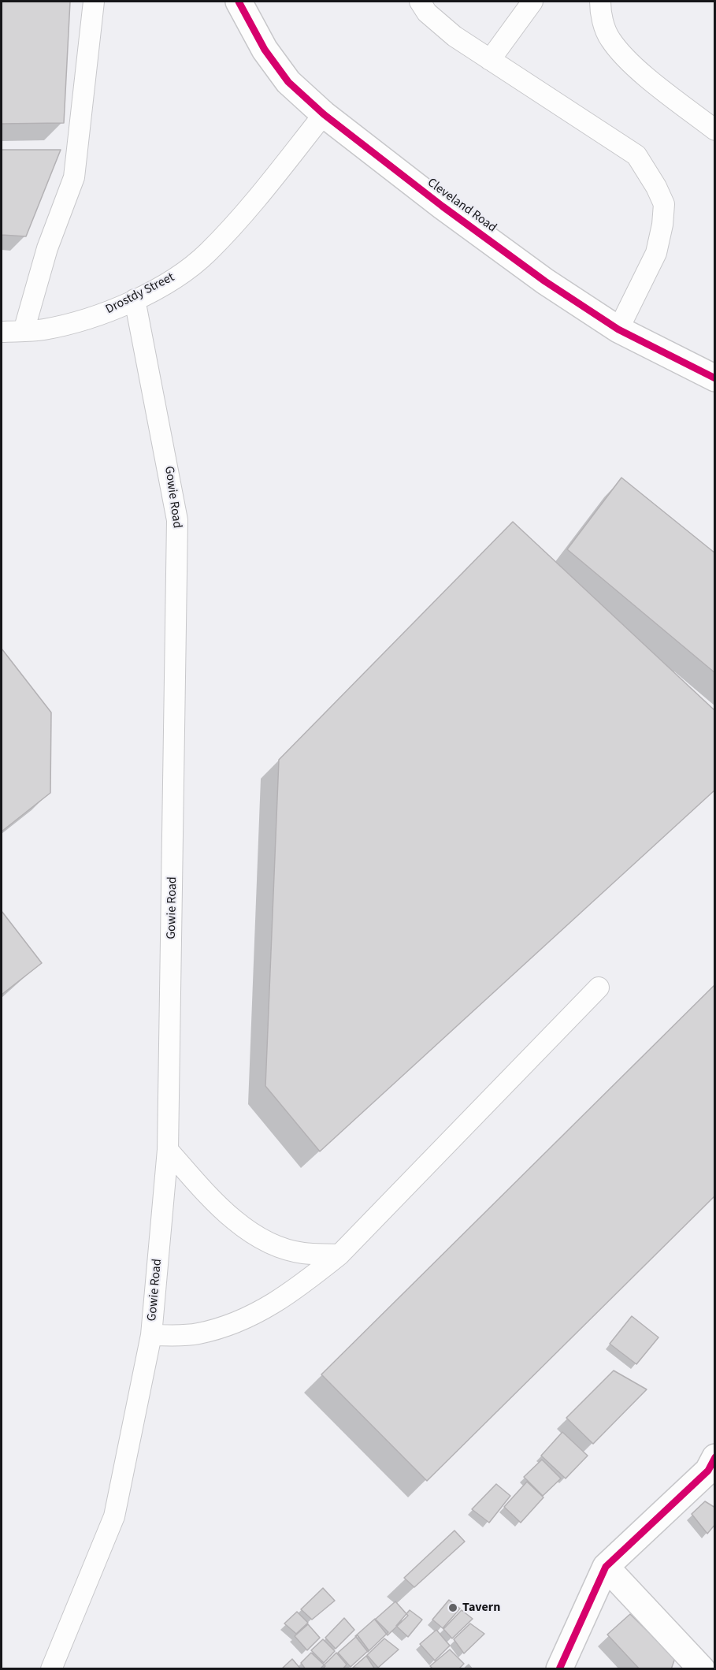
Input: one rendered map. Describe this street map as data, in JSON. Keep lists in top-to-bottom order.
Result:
{
  "streets": {
    "street": ["Cleveland Road"],
    "lane": ["Drostdy Street", "Gowie Road"]
  },
  "crossings": [
    ["Cleveland Road", "Drostdy Street"],
    ["Drostdy Street", "Gowie Road"]
  ],
  "places": ["Tavern"]
}
